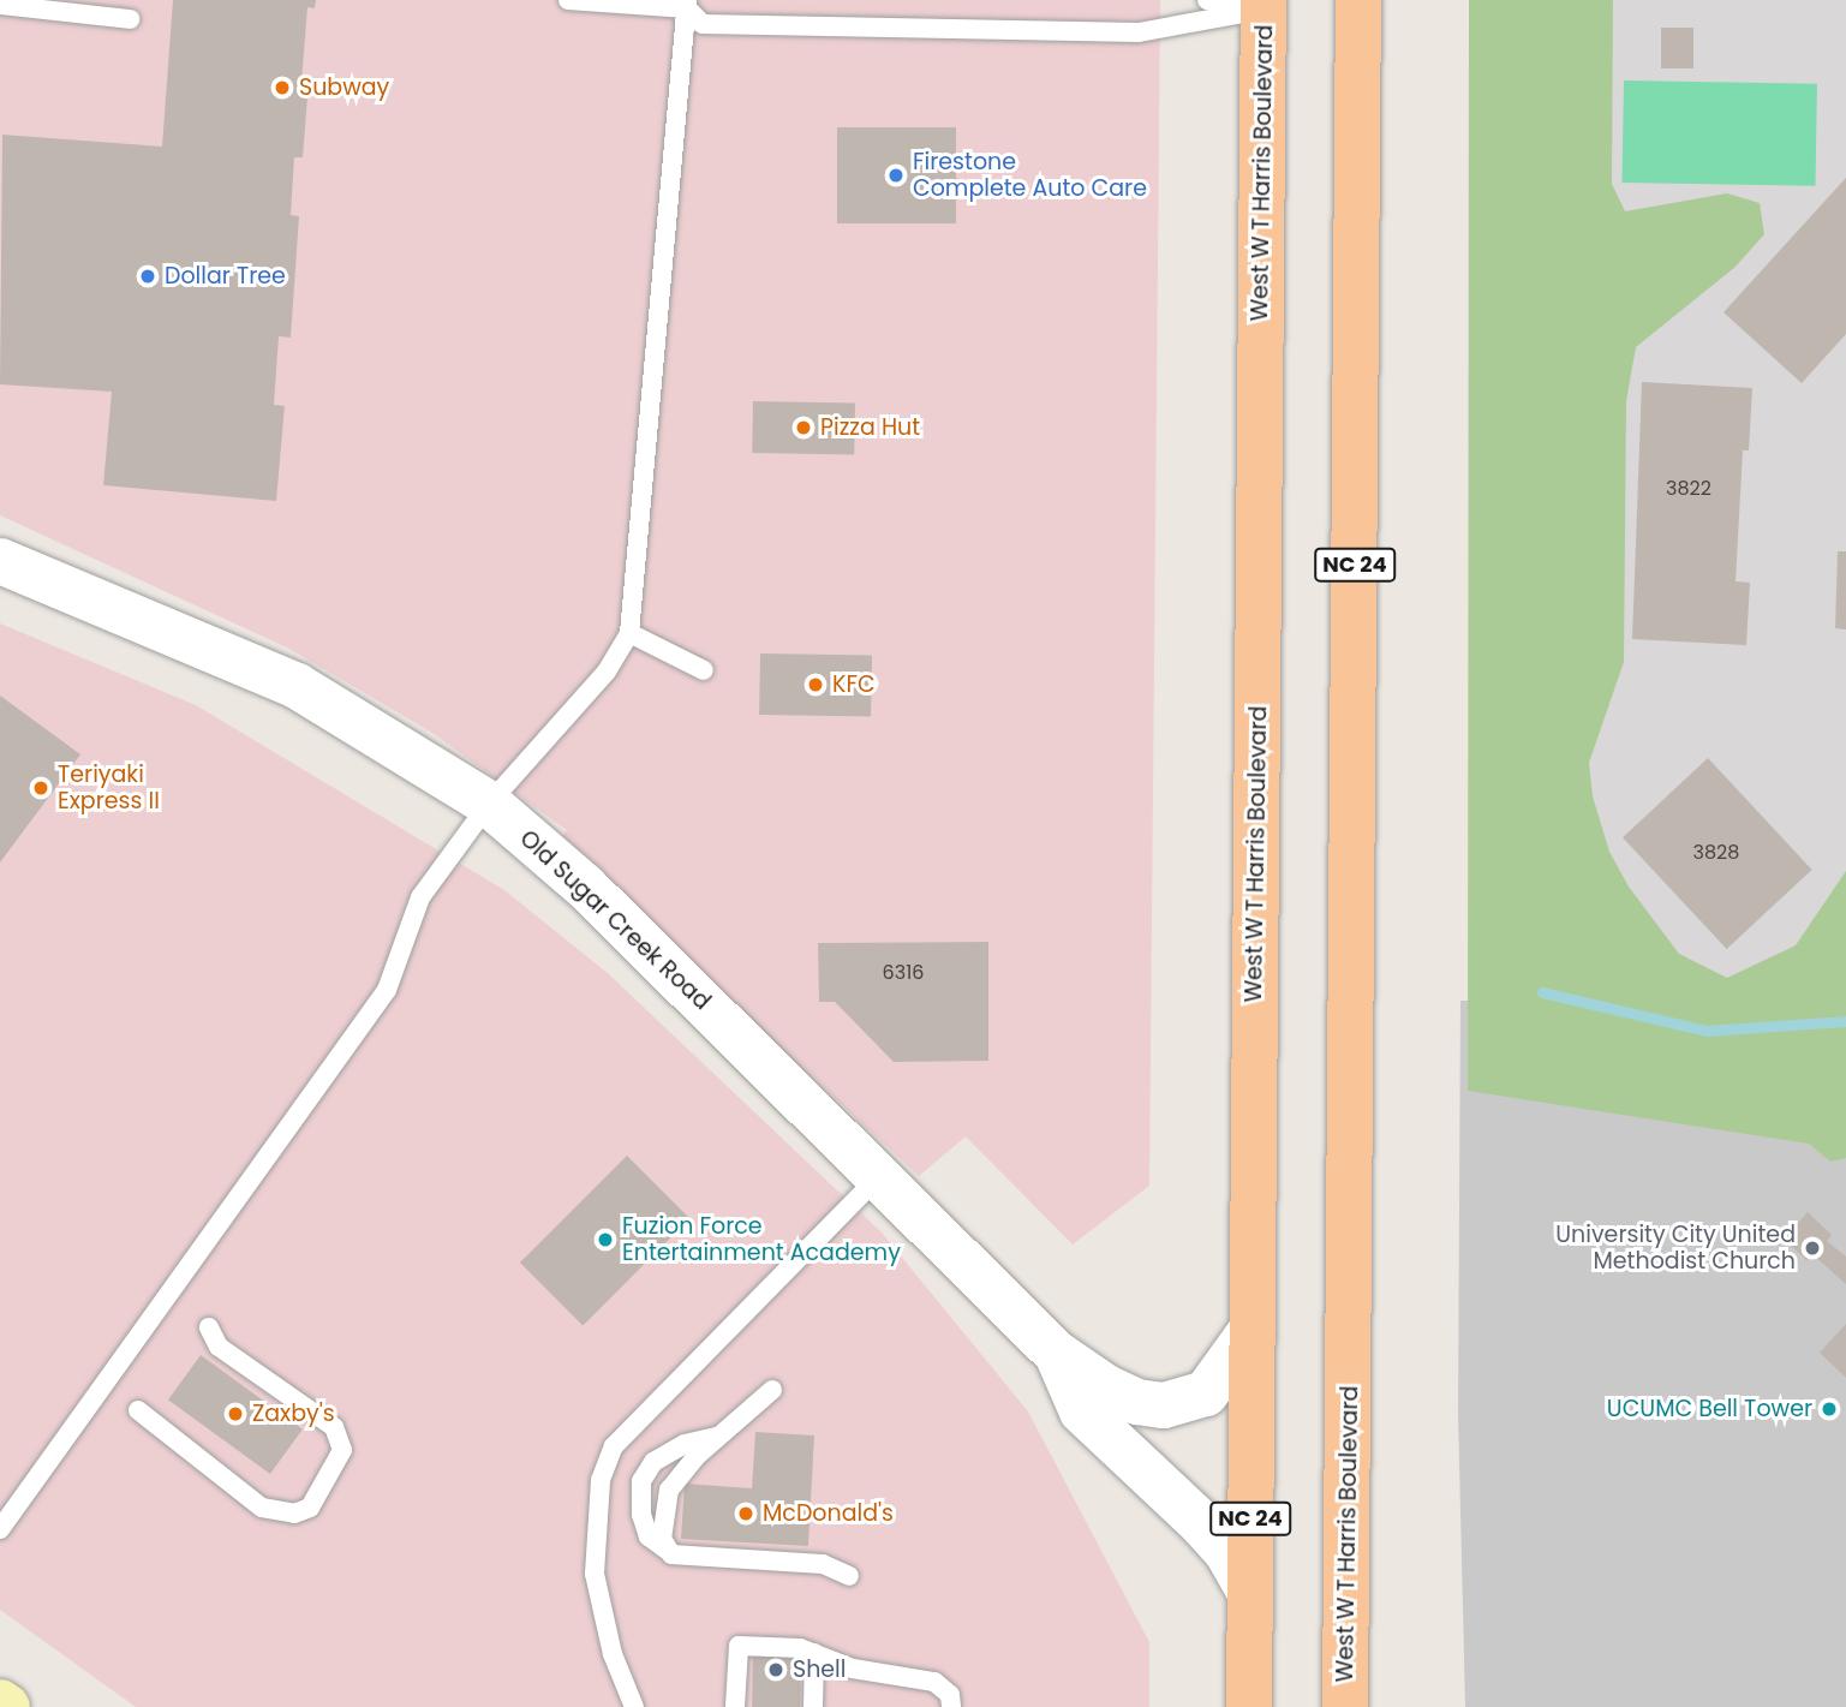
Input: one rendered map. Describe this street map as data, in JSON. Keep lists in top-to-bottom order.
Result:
{
  "streets": {
    "main road": ["West W T Harris Boulevard", "NC 24"],
    "street": ["Old Sugar Creek Road"]
  },
  "crossings": [
    ["West W T Harris Boulevard", "Old Sugar Creek Road"]
  ],
  "places": [
    "Subway",
    "Firestone Complete Auto Care",
    "Dollar Tree",
    "Pizza Hut",
    "KFC",
    "Teriyaki Express II",
    "Fuzion Force Entertainment Academy",
    "University City United Methodist Church",
    "UCUMC Bell Tower",
    "Zaxby's",
    "McDonald's",
    "Shell"
  ],
  "house_numbers": ["3822", "3828", "6316"]
}
